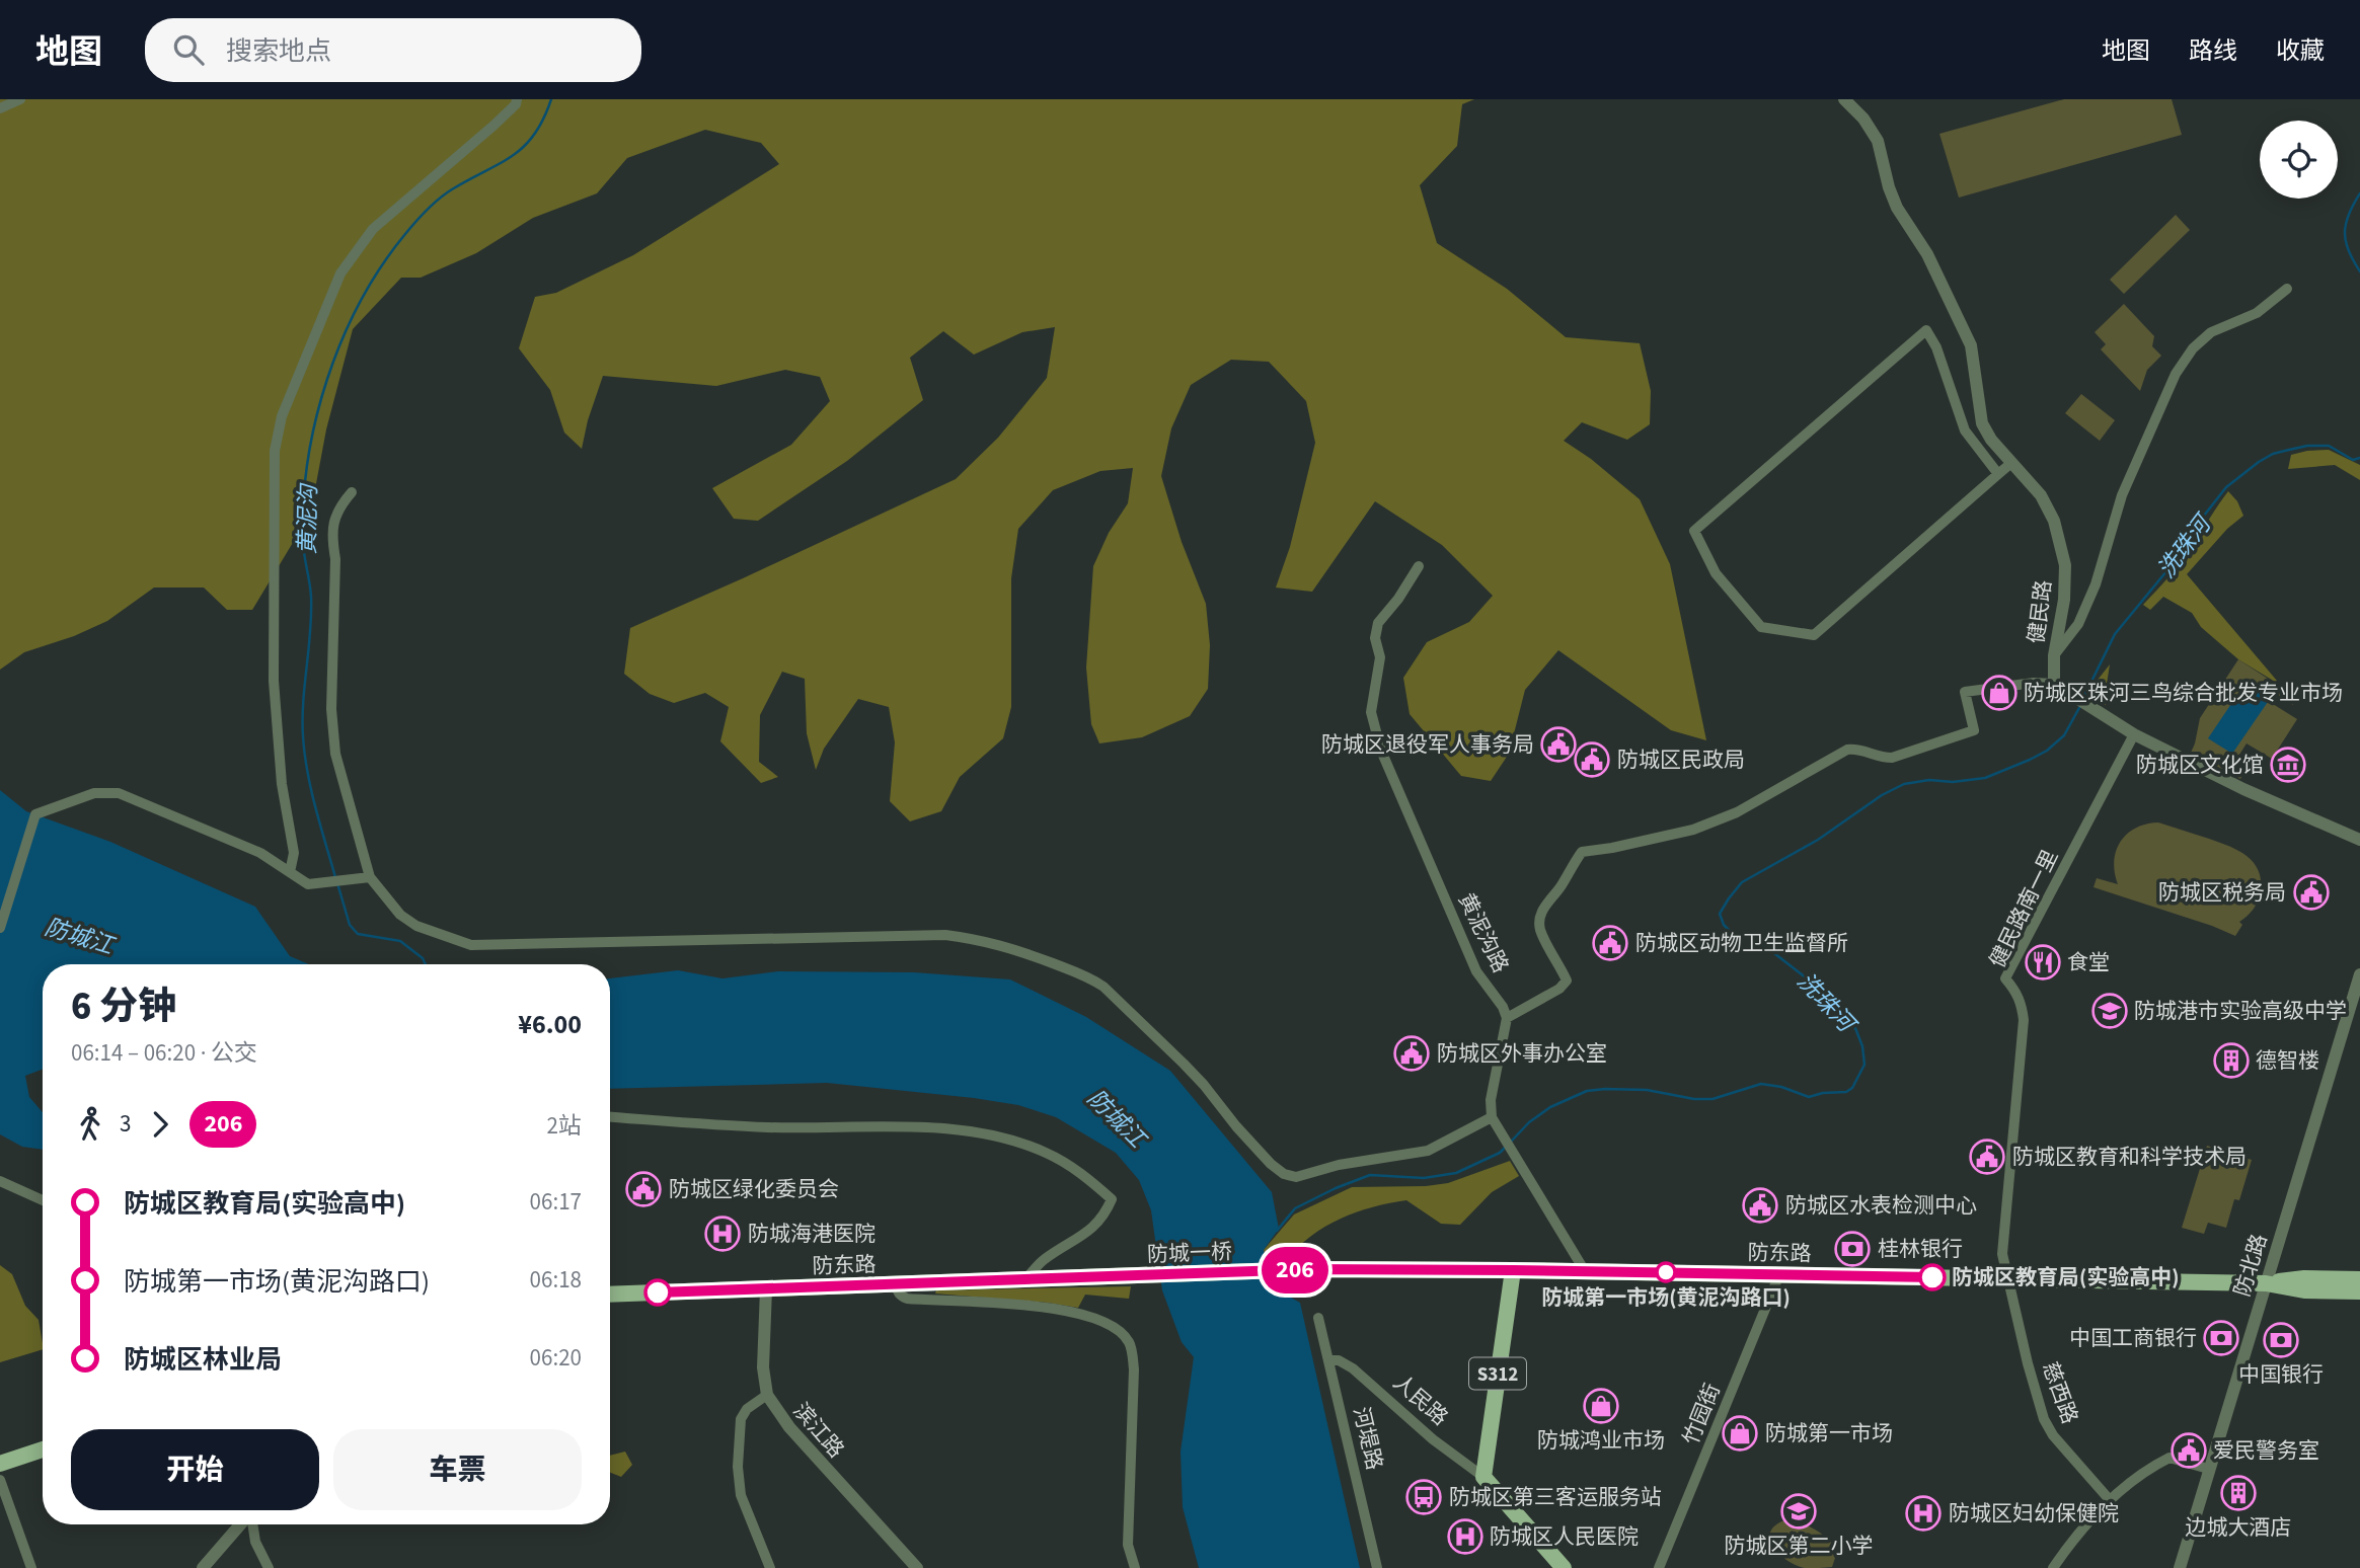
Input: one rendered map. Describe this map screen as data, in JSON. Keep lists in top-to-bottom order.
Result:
{
  "streets": {
    "main road": [
      "防城一桥",
      "防东路",
      "S312",
      "人民路"
    ],
    "street": [
      "健民路",
      "健民路南一里",
      "黄泥沟路",
      "防北路",
      "慈西路",
      "竹园街",
      "滨江路",
      "河堤路"
    ]
  },
  "crossings": [
    ["健民路南一里", "防东路"],
    ["健民路南一里", "慈西路"],
    ["防城一桥", "防东路"],
    ["防东路", "防北路"],
    ["防东路", "S312"],
    ["防东路", "慈西路"],
    ["防东路", "竹园街"],
    ["防东路", "滨江路"],
    ["S312", "人民路"],
    ["人民路", "河堤路"]
  ],
  "water": ["黄泥沟", "洗珠河", "防城江"],
  "places": {
    "shop": ["防城区珠河三鸟综合批发专业市场", "防城鸿业市场", "防城第一市场"],
    "public building": [
      "防城区退役军人事务局",
      "防城区民政局",
      "防城区税务局",
      "防城区动物卫生监督所",
      "防城区外事办公室",
      "防城区教育和科学技术局",
      "防城区绿化委员会",
      "防城区水表检测中心",
      "爱民警务室"
    ],
    "museum": ["防城区文化馆"],
    "restaurant": ["食堂"],
    "school or university": ["防城港市实验高级中学", "防城区第二小学"],
    "building": ["德智楼", "边城大酒店"],
    "hospital": ["防城海港医院", "防城区妇幼保健院", "防城区人民医院"],
    "bank": ["桂林银行", "中国工商银行", "中国银行"],
    "other": ["防城第一市场(黄泥沟路口)", "防城区教育局(实验高中)"],
    "bus stop": ["防城区第三客运服务站"]
  },
  "lines": ["bus line 206"],
  "page": {
    "header": "地图",
    "search": "搜索地点",
    "nav": ["地图", "路线", "收藏"],
    "on_map": "206",
    "heading": ["6 分钟", "06:14 – 06:20 · 公交", "¥6.00"],
    "legs": ["3", "206", "2站"],
    "list": [
      {
        "name": "防城区教育局(实验高中)",
        "value": "06:17"
      },
      {
        "name": "防城第一市场(黄泥沟路口)",
        "value": "06:18"
      },
      {
        "name": "防城区林业局",
        "value": "06:20"
      }
    ],
    "buttons": ["开始", "车票"]
  }
}
